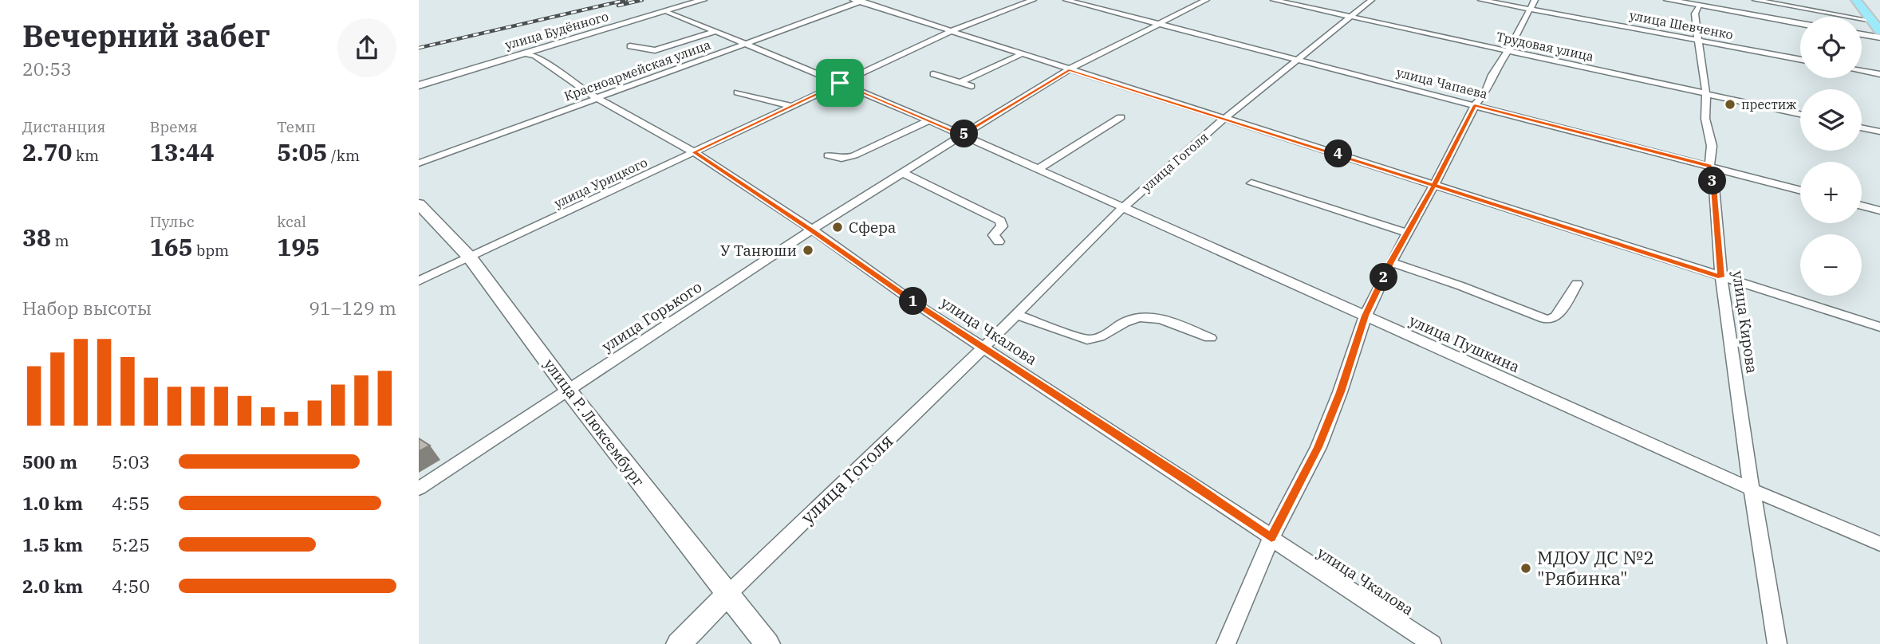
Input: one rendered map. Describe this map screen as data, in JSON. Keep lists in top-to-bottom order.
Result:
{
  "streets": {
    "street": [
      "улица Шевченко",
      "улица Будённого",
      "Трудовая улица",
      "Красноармейская улица",
      "улица Чапаева",
      "улица Гоголя",
      "улица Урицкого",
      "улица Горького",
      "улица Кирова",
      "улица Чкалова",
      "улица Пушкина",
      "улица Р. Люксембург"
    ]
  },
  "crossings": [
    ["улица Шевченко", "улица Кирова"],
    ["улица Будённого", "улица Чкалова"],
    ["улица Будённого", "улица Пушкина"],
    ["Трудовая улица", "улица Гоголя"],
    ["Трудовая улица", "улица Кирова"],
    ["Красноармейская улица", "улица Чкалова"],
    ["Красноармейская улица", "улица Пушкина"],
    ["улица Чапаева", "улица Гоголя"],
    ["улица Чапаева", "улица Горького"],
    ["улица Чапаева", "улица Кирова"],
    ["улица Гоголя", "улица Чкалова"],
    ["улица Гоголя", "улица Пушкина"],
    ["улица Гоголя", "улица Р. Люксембург"],
    ["улица Урицкого", "улица Чкалова"],
    ["улица Урицкого", "улица Пушкина"],
    ["улица Урицкого", "улица Р. Люксембург"],
    ["улица Горького", "улица Чкалова"],
    ["улица Горького", "улица Пушкина"],
    ["улица Горького", "улица Р. Люксембург"],
    ["улица Кирова", "улица Пушкина"]
  ],
  "places": [
    "престиж",
    "Сфера",
    "У Танюши",
    "МДОУ ДС №2 \"Рябинка\""
  ],
  "page": {
    "heading": ["Вечерний забег", "20:53"],
    "map_buttons": ["+", "−"],
    "stats": [
      ["Дистанция", "2.70 km"],
      ["Время", "13:44"],
      ["Темп", "5:05 /km"],
      ["38 m"],
      ["Пульс", "165 bpm"],
      ["kcal", "195"]
    ],
    "pins": [
      "5",
      "4",
      "3",
      "2",
      "1"
    ],
    "chart": ["Набор высоты", "91–129 m"],
    "list": [
      {
        "name": "500 m",
        "note": "5:03"
      },
      {
        "name": "1.0 km",
        "note": "4:55"
      },
      {
        "name": "1.5 km",
        "note": "5:25"
      },
      {
        "name": "2.0 km",
        "note": "4:50"
      }
    ]
  }
}
